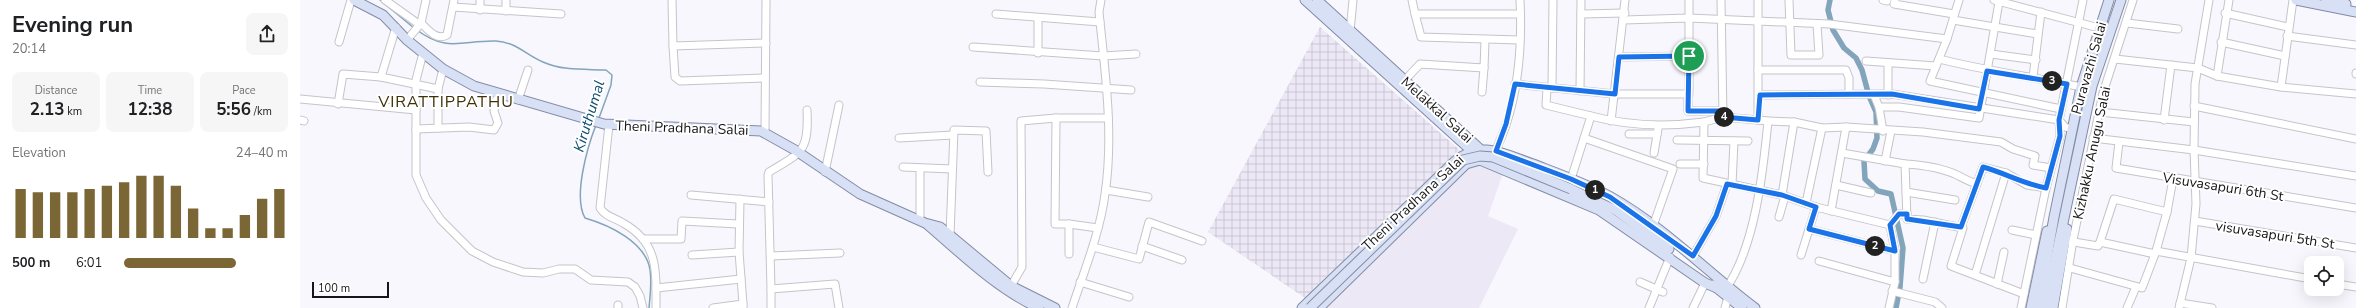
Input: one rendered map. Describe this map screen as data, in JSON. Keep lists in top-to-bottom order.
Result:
{
  "streets": {
    "main road": ["Puravazhi Salai", "Melakkal Salai", "Theni Pradhana Salai"],
    "street": ["Kizhakku Anugu Salai", "Visuvasapuri 6th St", "visuvasapuri 5th St"]
  },
  "crossings": [
    ["Puravazhi Salai", "Kizhakku Anugu Salai"],
    ["Melakkal Salai", "Theni Pradhana Salai"]
  ],
  "districts": ["VIRATTIPPATHU"],
  "water": ["Kiruthumal"],
  "scale_bar": "100 m",
  "page": {
    "heading": ["Evening run", "20:14"],
    "stats": [
      ["Distance", "2.13 km"],
      ["Time", "12:38"],
      ["Pace", "5:56 /km"]
    ],
    "pins": [
      "3",
      "4",
      "1",
      "2"
    ],
    "chart": ["Elevation", "24–40 m"],
    "list": [
      {
        "name": "500 m",
        "note": "6:01"
      }
    ],
    "scale": "100 m"
  }
}
